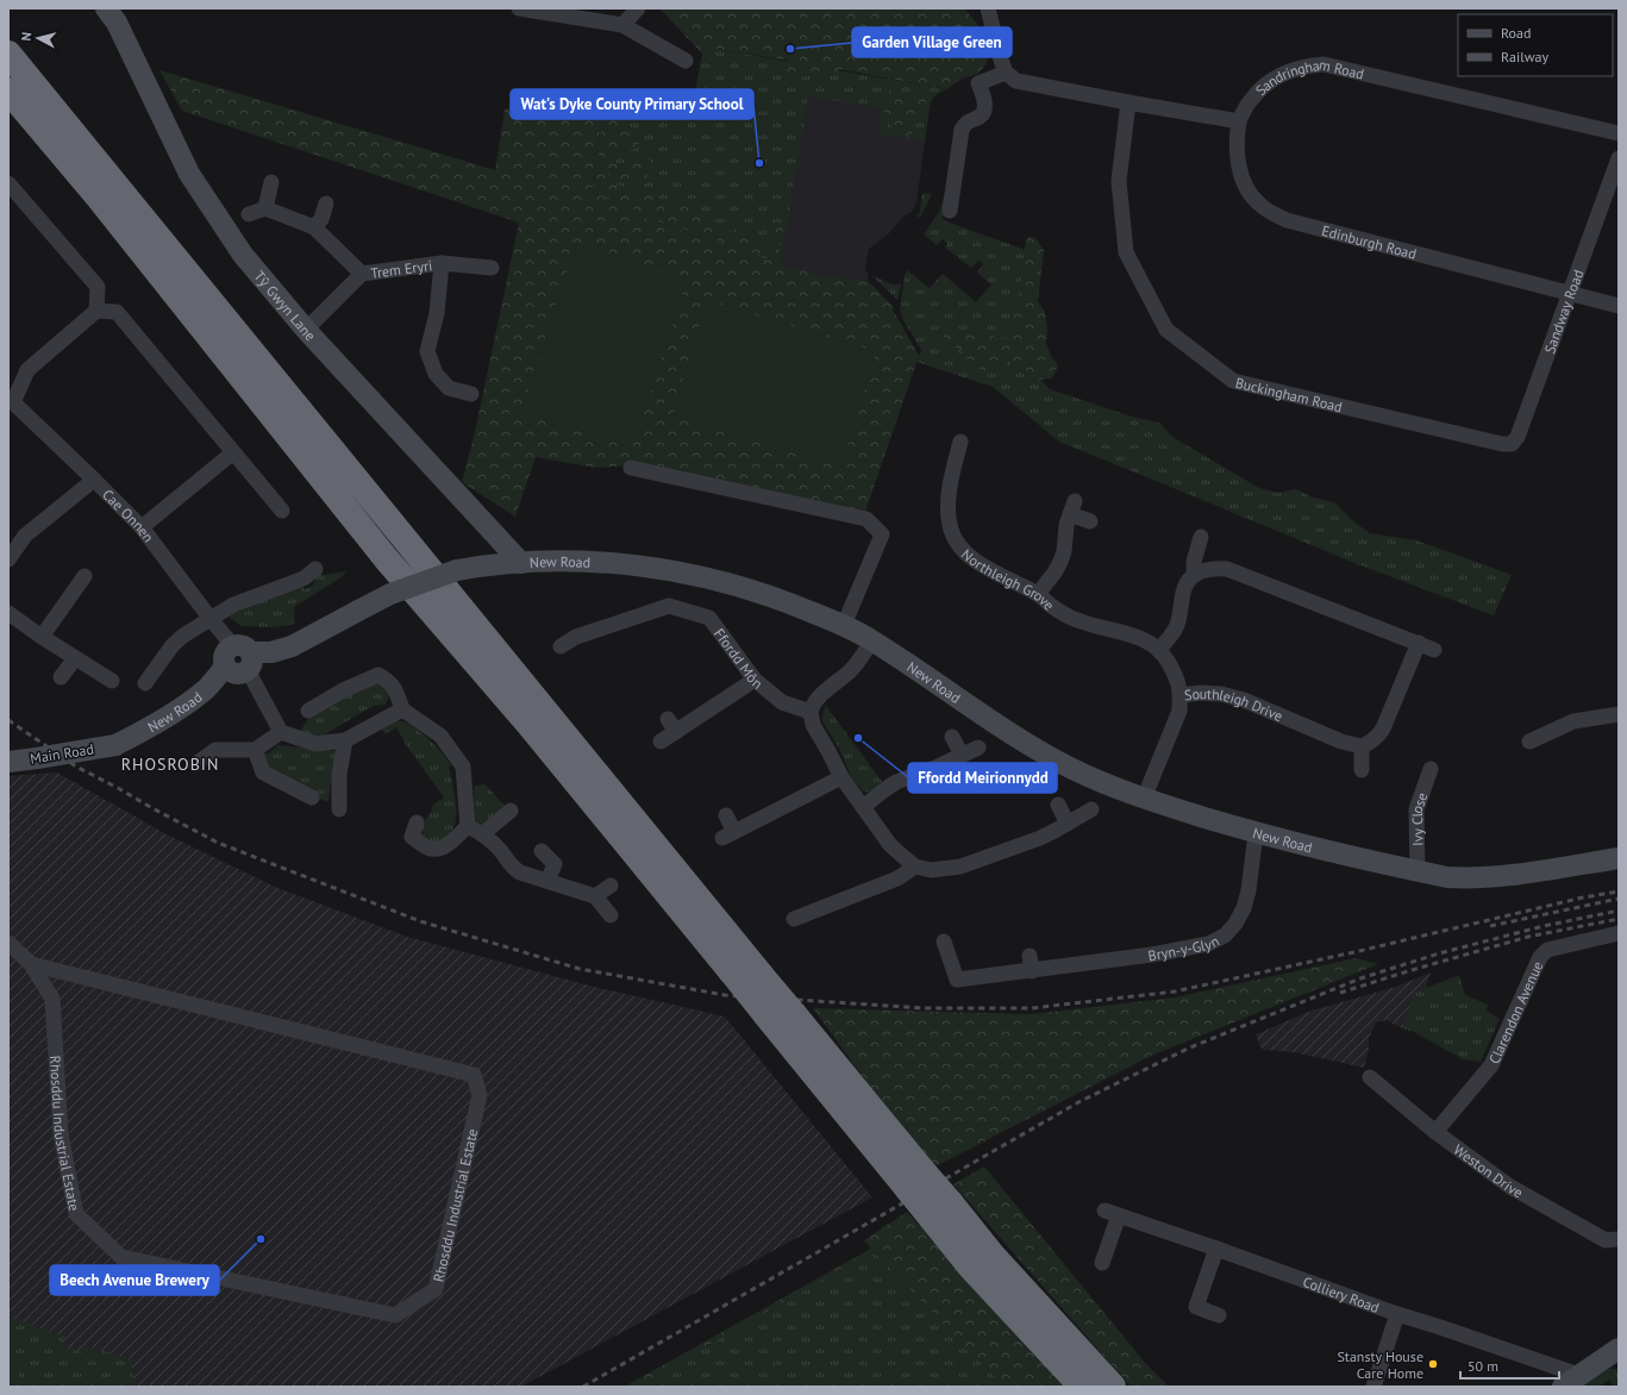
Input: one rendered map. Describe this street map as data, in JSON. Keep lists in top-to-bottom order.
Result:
{
  "streets": {
    "main road": ["Tŷ Gwyn Lane", "New Road", "Main Road"],
    "street": [
      "Sandringham Road",
      "Edinburgh Road",
      "Trem Eryri",
      "Sandway Road",
      "Buckingham Road",
      "Cae Onnen",
      "Northleigh Grove",
      "Ffordd Môn",
      "Southleigh Drive",
      "Ivy Close",
      "Bryn-y-Glyn",
      "Clarendon Avenue",
      "Rhosddu Industrial Estate",
      "Weston Drive",
      "Colliery Road"
    ]
  },
  "crossings": [
    ["Sandringham Road", "Edinburgh Road"],
    ["Edinburgh Road", "Sandway Road"],
    ["Trem Eryri", "Tŷ Gwyn Lane"],
    ["Tŷ Gwyn Lane", "New Road"],
    ["Sandway Road", "Buckingham Road"],
    ["Cae Onnen", "New Road"],
    ["New Road", "Main Road"],
    ["New Road", "Ivy Close"],
    ["New Road", "Bryn-y-Glyn"],
    ["Northleigh Grove", "Southleigh Drive"],
    ["Clarendon Avenue", "Weston Drive"]
  ],
  "districts": ["RHOSROBIN"],
  "places": [
    "Garden Village Green",
    "Wat's Dyke County Primary School",
    "Ffordd Meirionnydd",
    "Beech Avenue Brewery",
    "Stansty House Care Home"
  ],
  "legend": ["Road", "Railway"],
  "scale_bar": "50 m",
  "north": "left"
}
